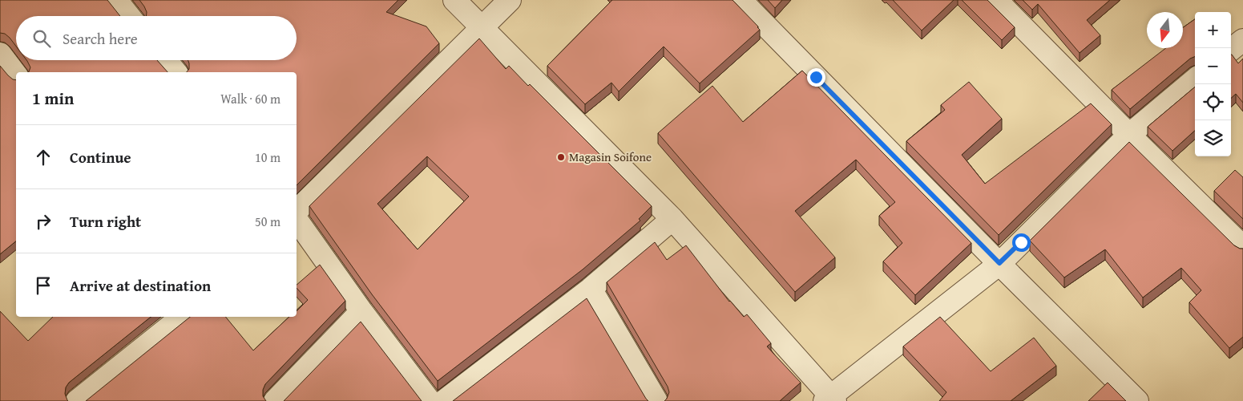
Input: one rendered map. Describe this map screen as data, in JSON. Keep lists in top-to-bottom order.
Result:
{
  "places": ["Magasin Soifone"],
  "north": "bottom",
  "page": {
    "map_buttons": ["+", "−"],
    "search": "Search here",
    "heading": ["1 min", "Walk · 60 m"],
    "list": [
      ["Continue", "10 m"],
      ["Turn right", "50 m"],
      "Arrive at destination"
    ]
  }
}
